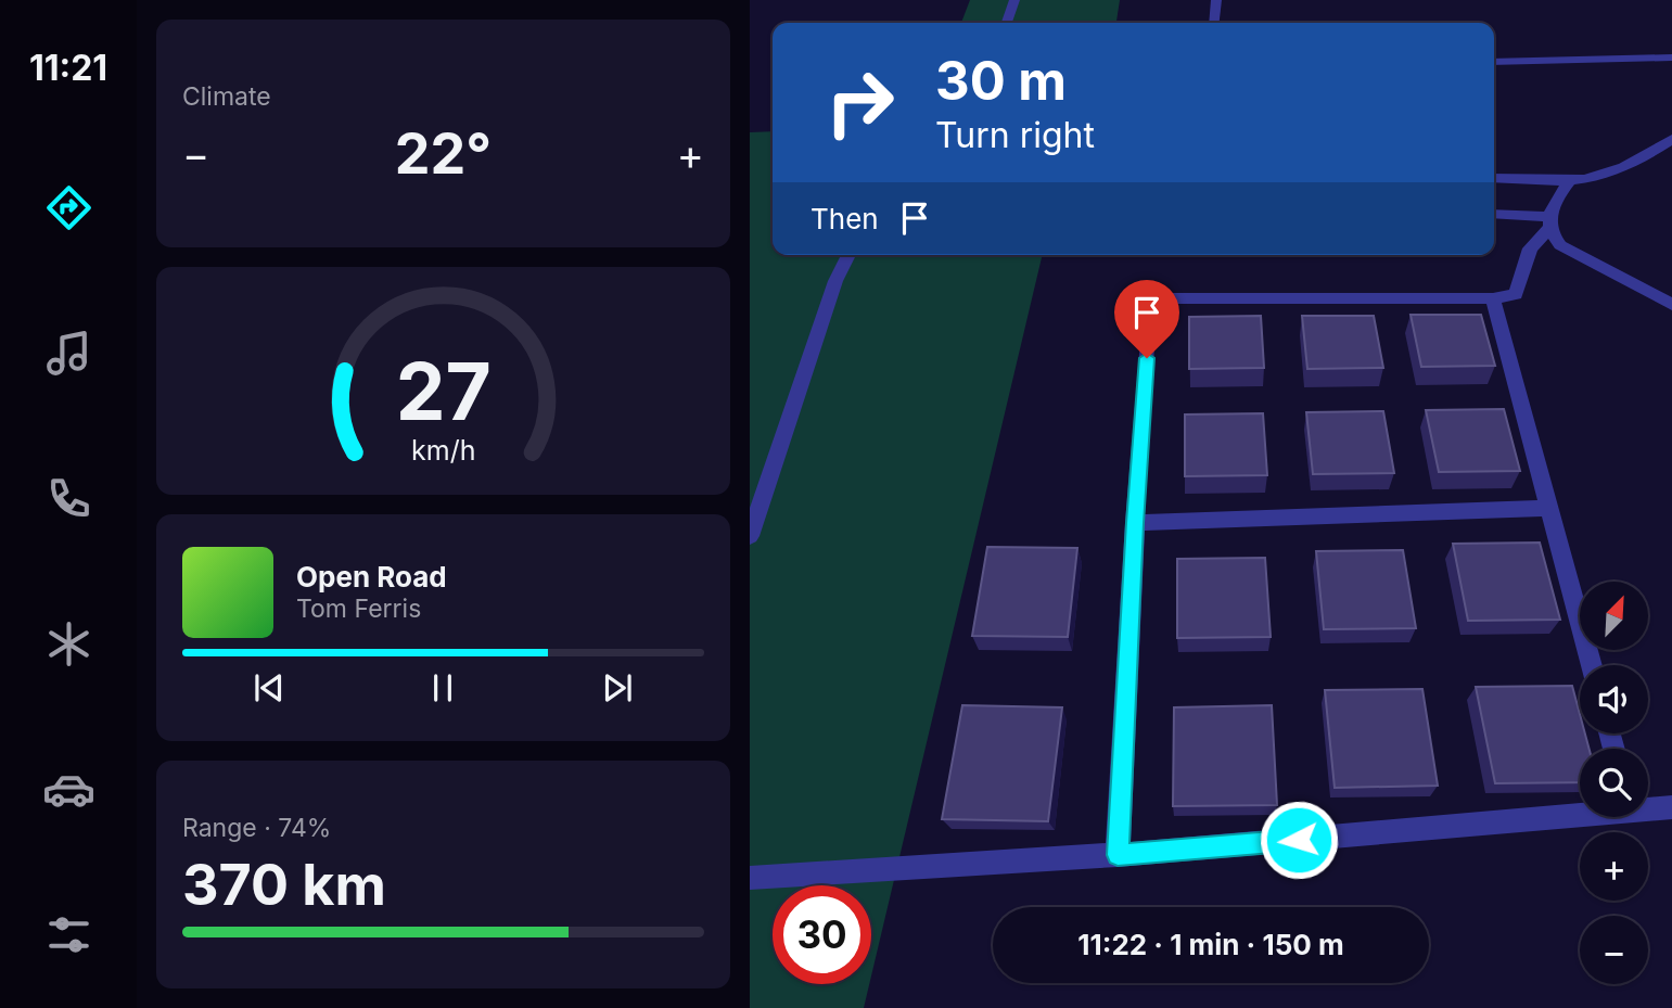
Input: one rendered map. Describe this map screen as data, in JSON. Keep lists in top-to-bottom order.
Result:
{
  "north": "top right",
  "page": {
    "tabs": "11:21",
    "tile": [
      "Climate",
      ["Range · 74%", "370 km"]
    ],
    "turn": ["30 m", "Turn right"],
    "heat": ["−", "22°", "+"],
    "then": "Then",
    "song": ["Open Road", "Tom Ferris"],
    "map_buttons": ["+", "−"],
    "limit": "30",
    "trip": "11:22 · 1 min · 150 m",
    "gauge": ["27", "km/h"]
  }
}
